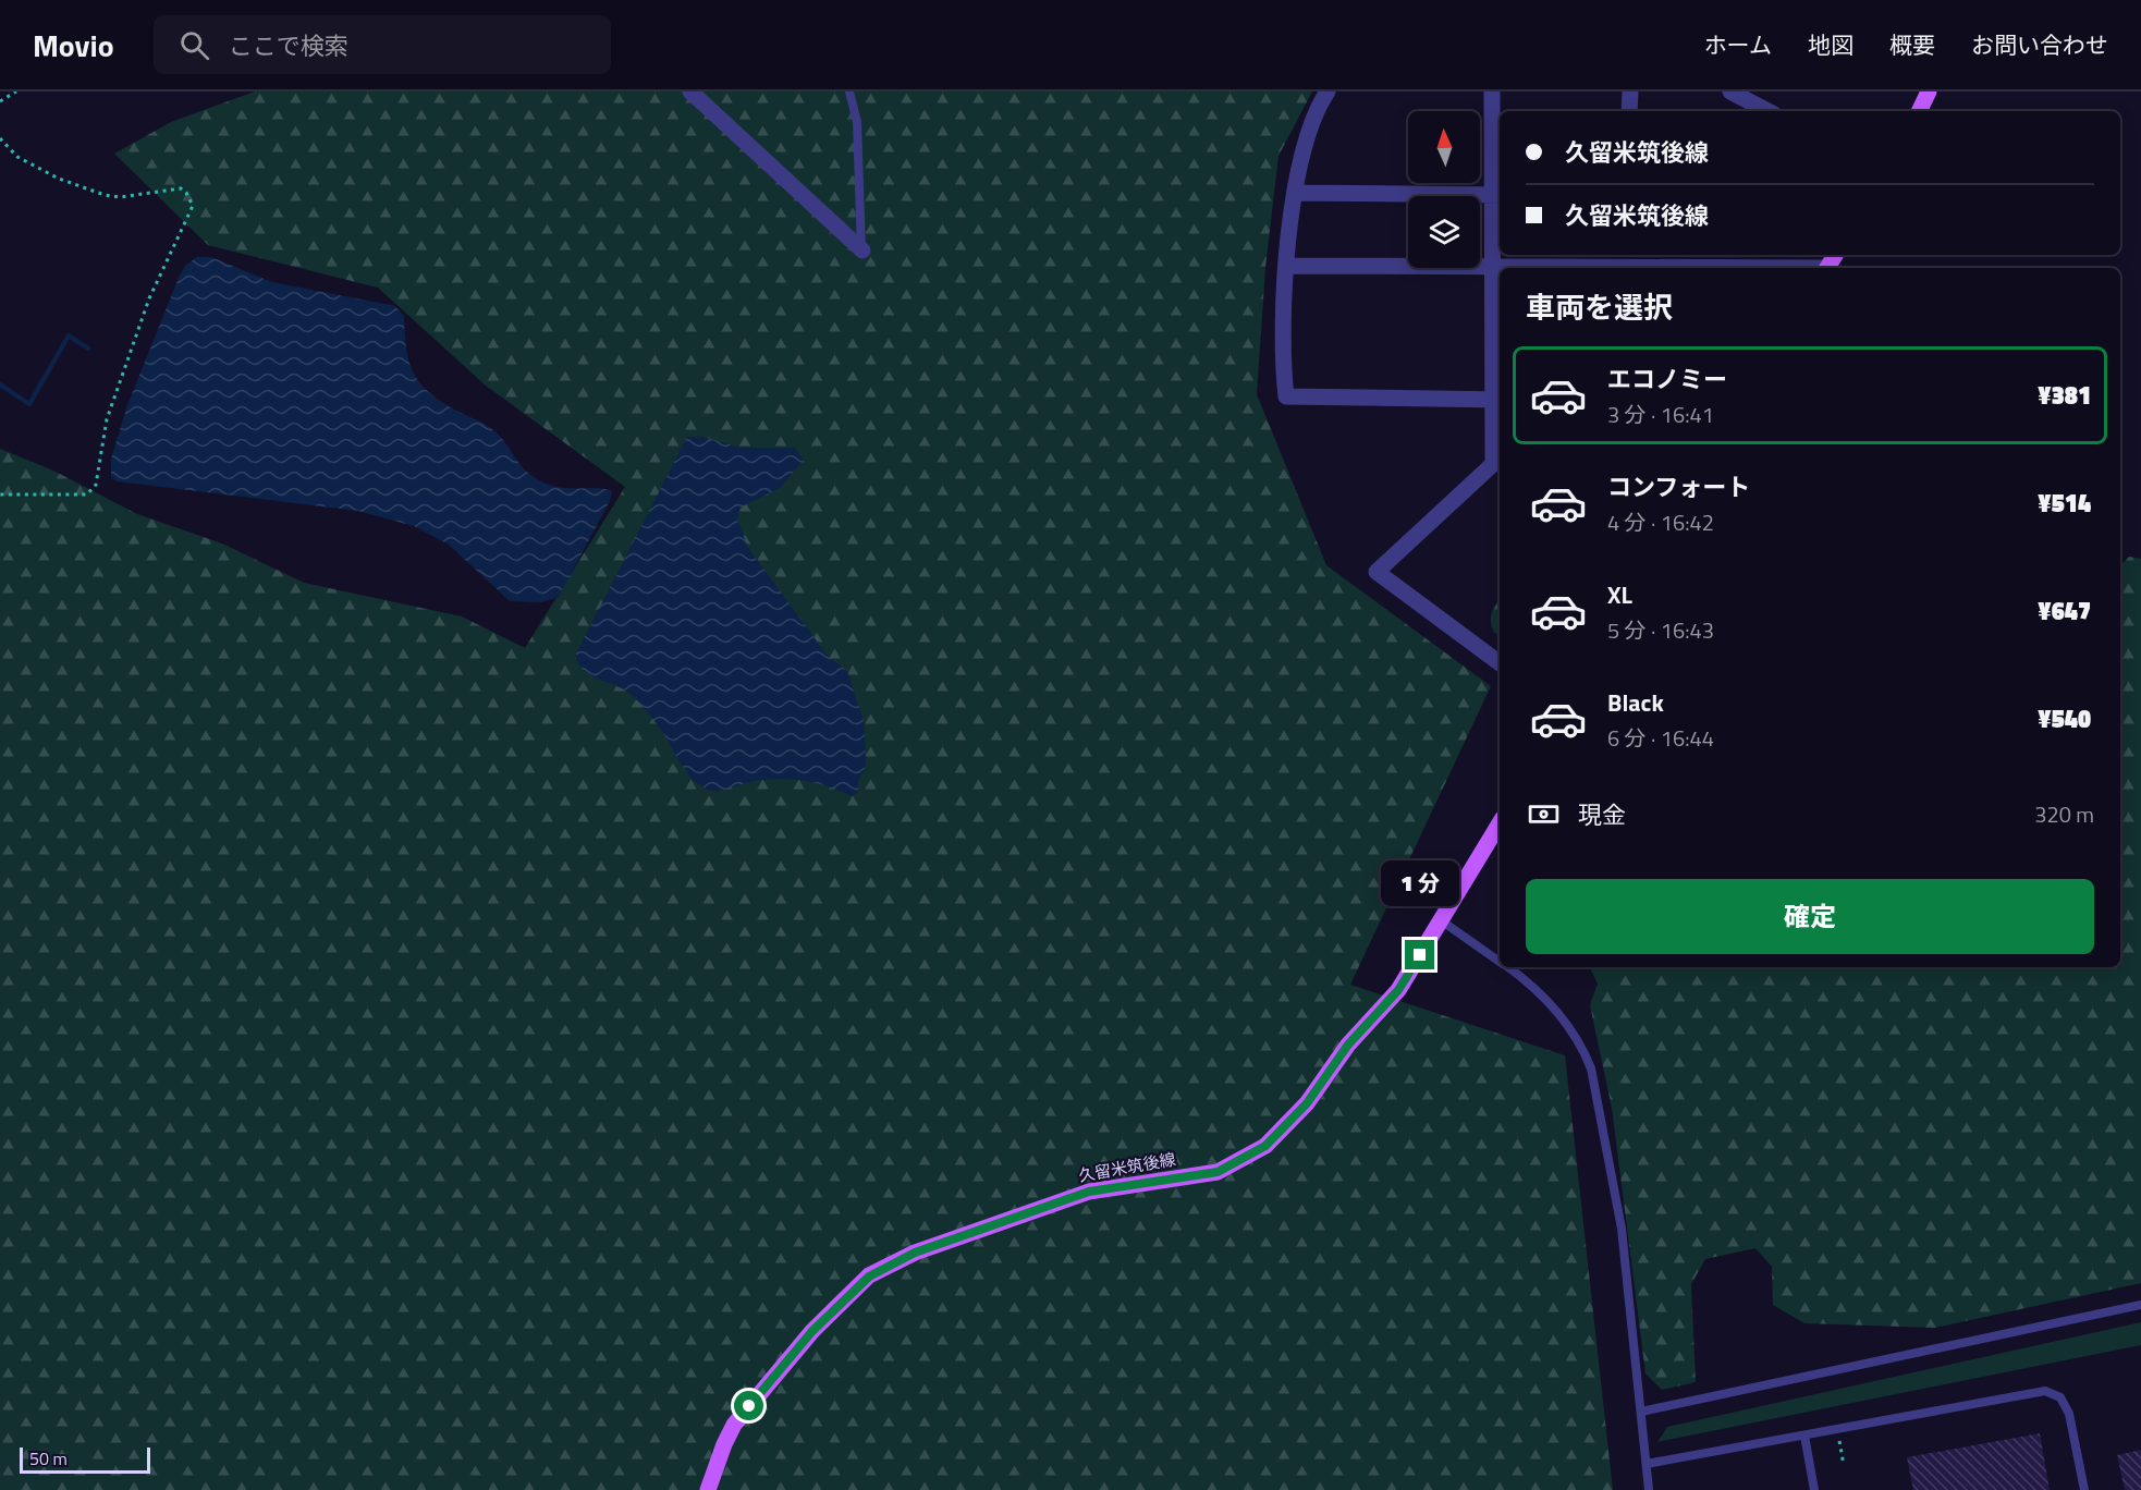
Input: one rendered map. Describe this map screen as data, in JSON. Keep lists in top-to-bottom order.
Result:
{
  "streets": {
    "main road": ["久留米筑後線"]
  },
  "scale_bar": "50 m",
  "north": "top",
  "page": {
    "header": "Movio",
    "search": "ここで検索",
    "nav": [
      "ホーム",
      "地図",
      "概要",
      "お問い合わせ"
    ],
    "banner": ["久留米筑後線", "久留米筑後線"],
    "heading": "車両を選択",
    "list": [
      {
        "name": "エコノミー",
        "note": "3 分 · 16:41",
        "value": "¥381"
      },
      {
        "name": "コンフォート",
        "note": "4 分 · 16:42",
        "value": "¥514"
      },
      {
        "name": "XL",
        "note": "5 分 · 16:43",
        "value": "¥647"
      },
      {
        "name": "Black",
        "note": "6 分 · 16:44",
        "value": "¥540"
      }
    ],
    "pay": ["現金", "320 m"],
    "bubble": "1 分",
    "buttons": "確定",
    "scale": "50 m"
  }
}
